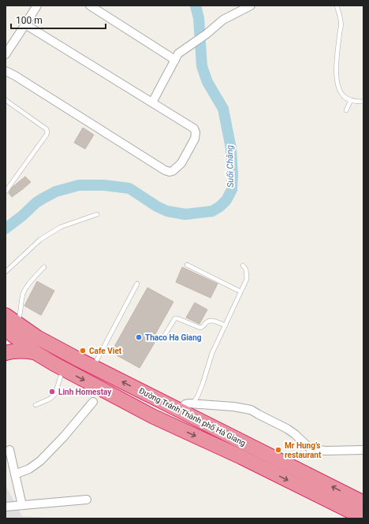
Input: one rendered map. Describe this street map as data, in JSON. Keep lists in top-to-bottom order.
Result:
{
  "streets": {
    "highway": ["Đường Tránh Thành phố Hà Giang"]
  },
  "water": ["Suối Châng"],
  "places": [
    "Thaco Ha Giang",
    "Cafe Viet",
    "Linh Homestay",
    "Mr Hung’s restaurant"
  ],
  "scale_bar": "100 m"
}
